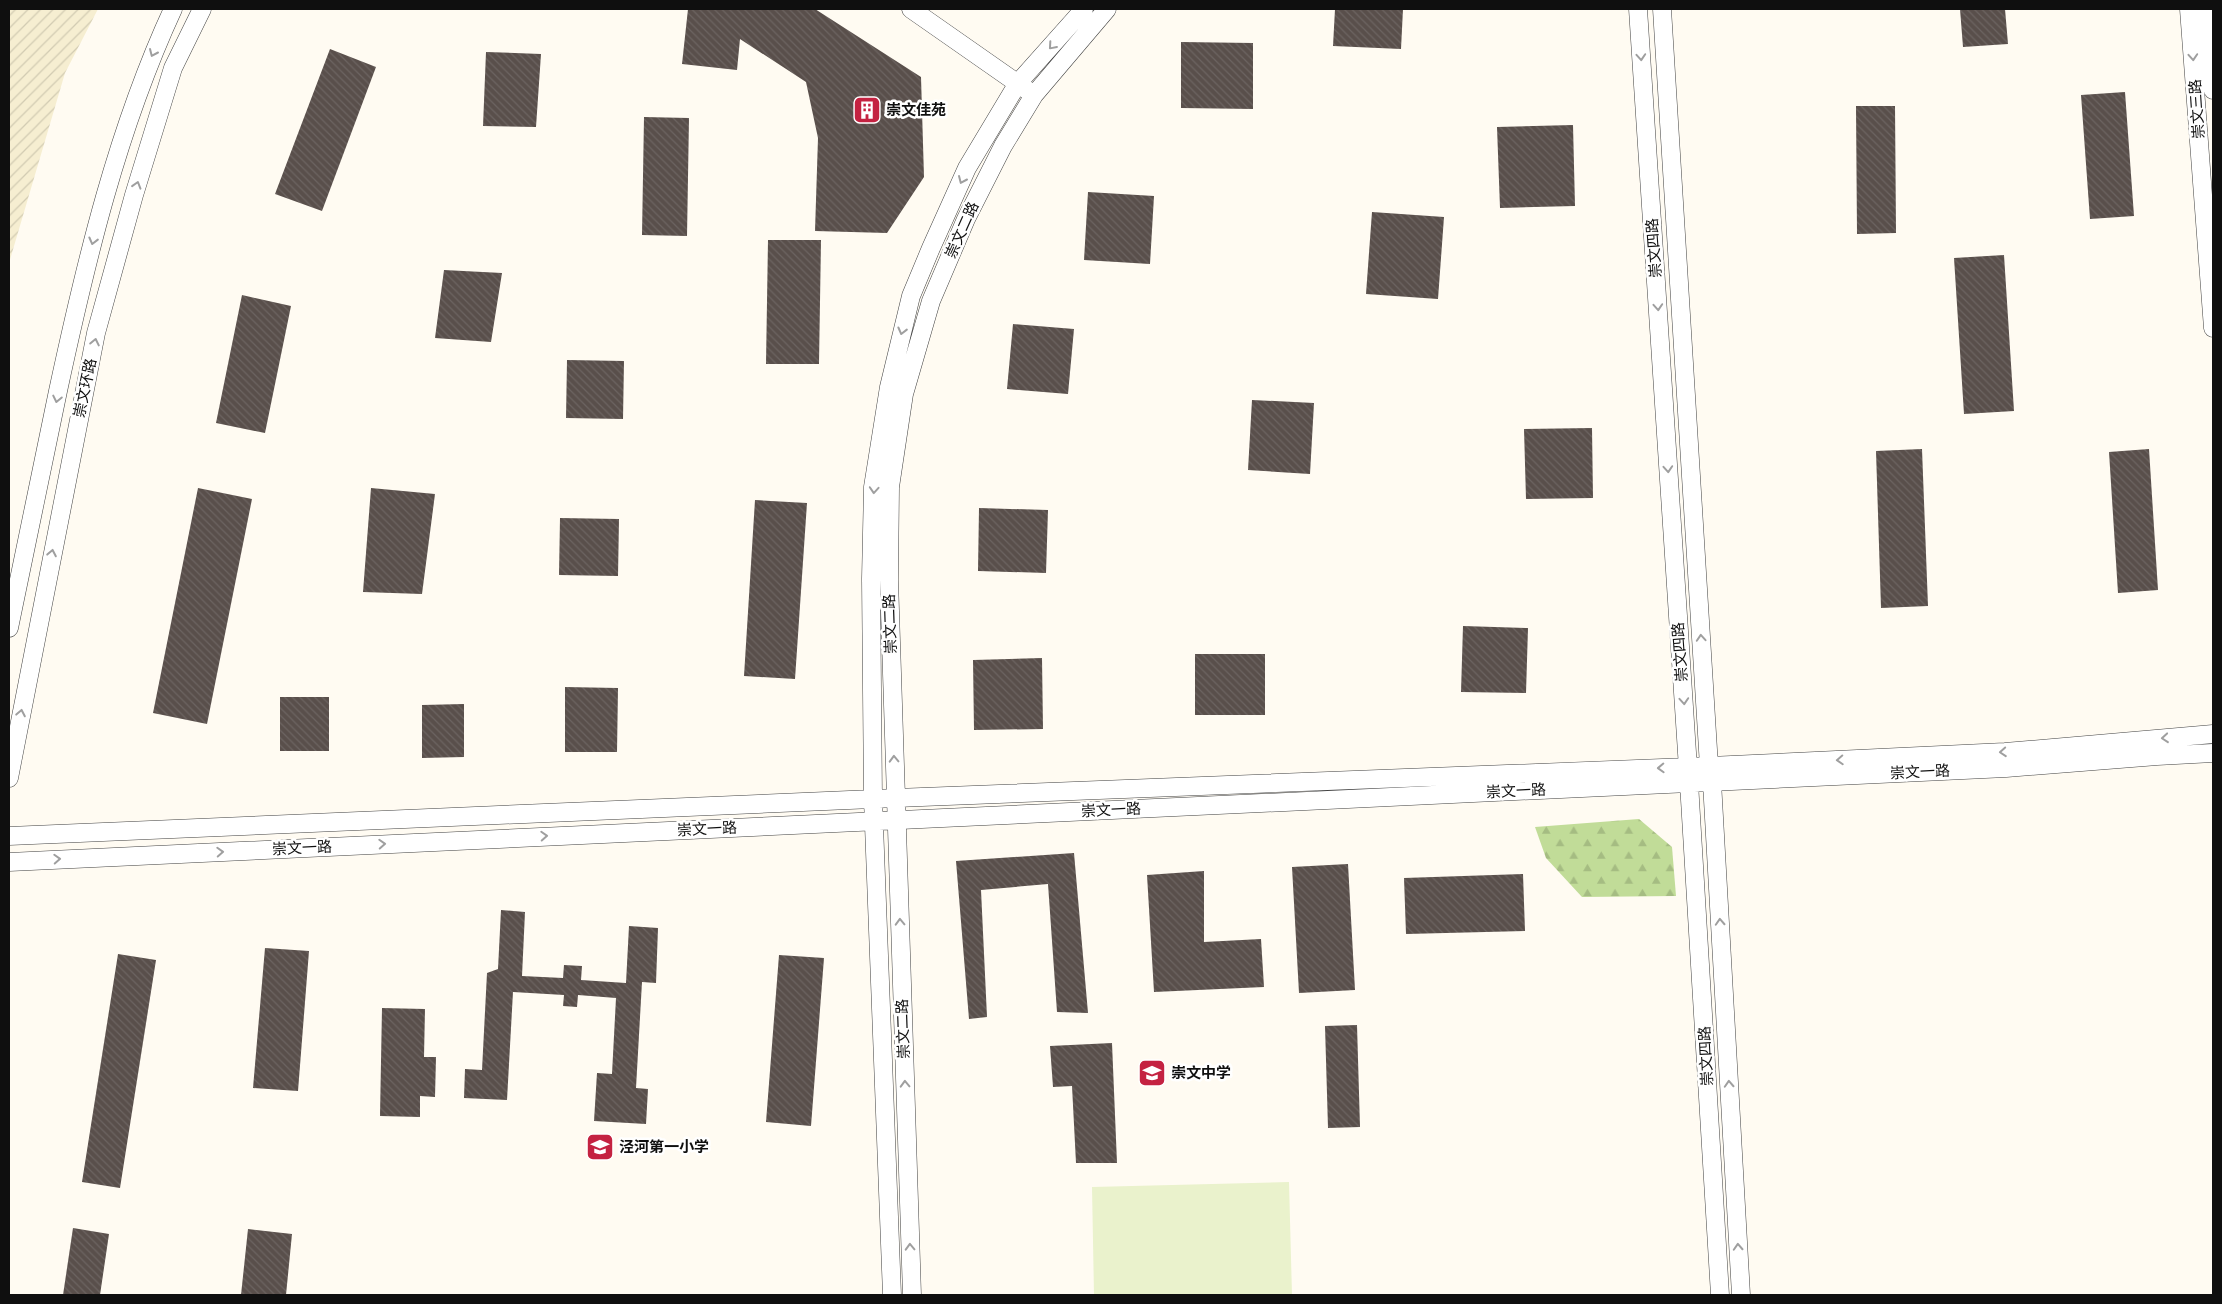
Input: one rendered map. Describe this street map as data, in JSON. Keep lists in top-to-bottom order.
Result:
{
  "streets": {
    "street": [
      "崇文三路",
      "崇文二路",
      "崇文四路",
      "崇文环路",
      "崇文一路"
    ]
  },
  "crossings": [
    ["崇文二路", "崇文一路"],
    ["崇文四路", "崇文一路"]
  ],
  "one_way": ["崇文三路"],
  "places": {
    "building": ["崇文佳苑"],
    "school or university": ["崇文中学", "泾河第一小学"]
  }
}
